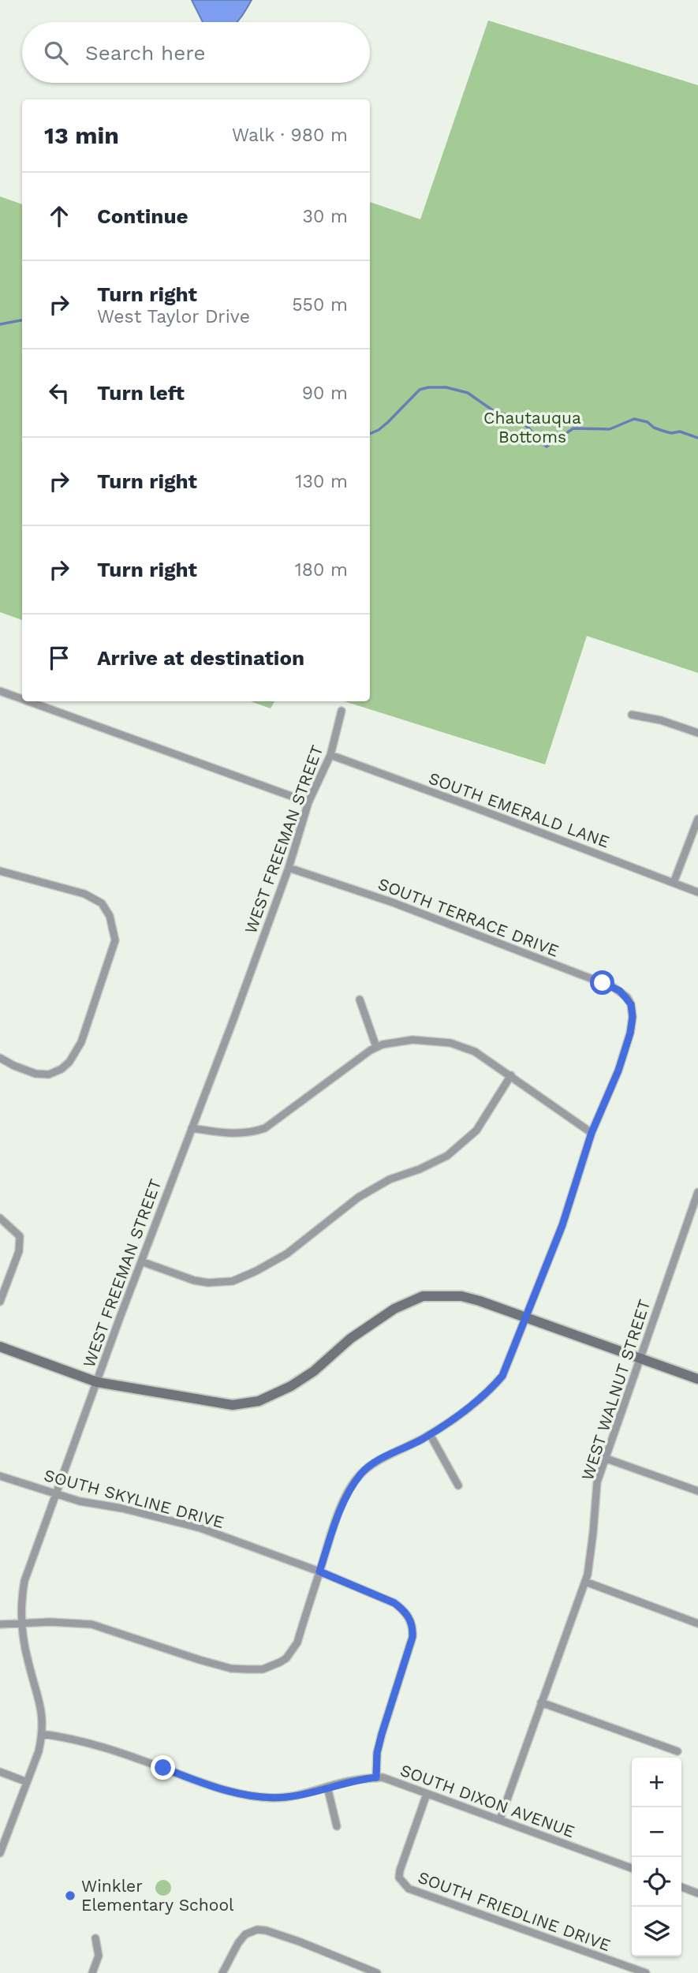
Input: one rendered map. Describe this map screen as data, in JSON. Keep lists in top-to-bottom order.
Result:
{
  "streets": {
    "street": [
      "SOUTH EMERALD LANE",
      "WEST FREEMAN STREET",
      "SOUTH TERRACE DRIVE",
      "WEST WALNUT STREET",
      "SOUTH SKYLINE DRIVE",
      "SOUTH DIXON AVENUE",
      "SOUTH FRIEDLINE DRIVE"
    ]
  },
  "crossings": [
    ["SOUTH EMERALD LANE", "WEST FREEMAN STREET"],
    ["WEST FREEMAN STREET", "SOUTH TERRACE DRIVE"],
    ["WEST FREEMAN STREET", "SOUTH SKYLINE DRIVE"],
    ["WEST FREEMAN STREET", "SOUTH DIXON AVENUE"],
    ["WEST WALNUT STREET", "SOUTH DIXON AVENUE"],
    ["SOUTH SKYLINE DRIVE", "SOUTH DIXON AVENUE"],
    ["SOUTH DIXON AVENUE", "SOUTH FRIEDLINE DRIVE"]
  ],
  "parks": ["Chautauqua Bottoms"],
  "places": ["Winkler Elementary School"],
  "page": {
    "search": "Search here",
    "heading": ["13 min", "Walk · 980 m"],
    "list": [
      ["Continue", "30 m"],
      ["Turn right", "West Taylor Drive", "550 m"],
      ["Turn left", "90 m"],
      ["Turn right", "130 m"],
      ["Turn right", "180 m"],
      "Arrive at destination"
    ],
    "map_buttons": ["+", "−"]
  }
}
